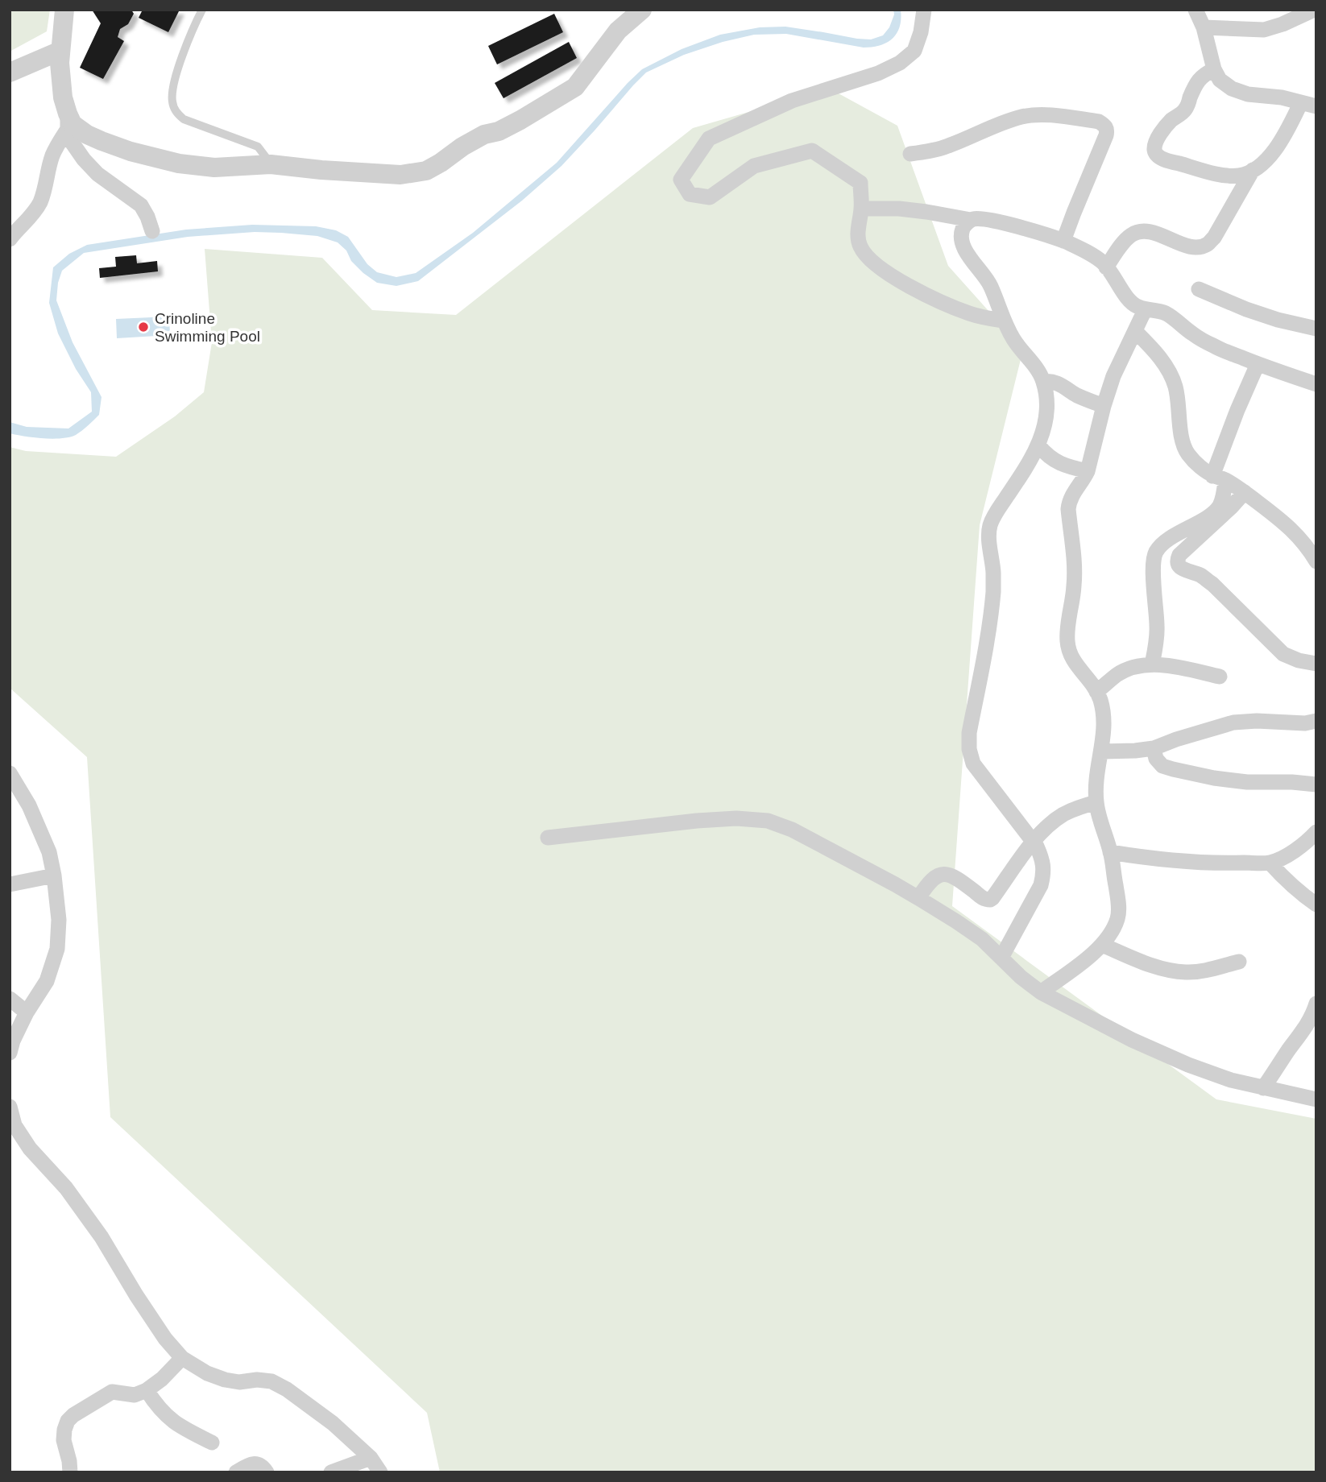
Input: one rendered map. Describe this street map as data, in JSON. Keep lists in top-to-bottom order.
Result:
{
  "places": ["Crinoline Swimming Pool"]
}
